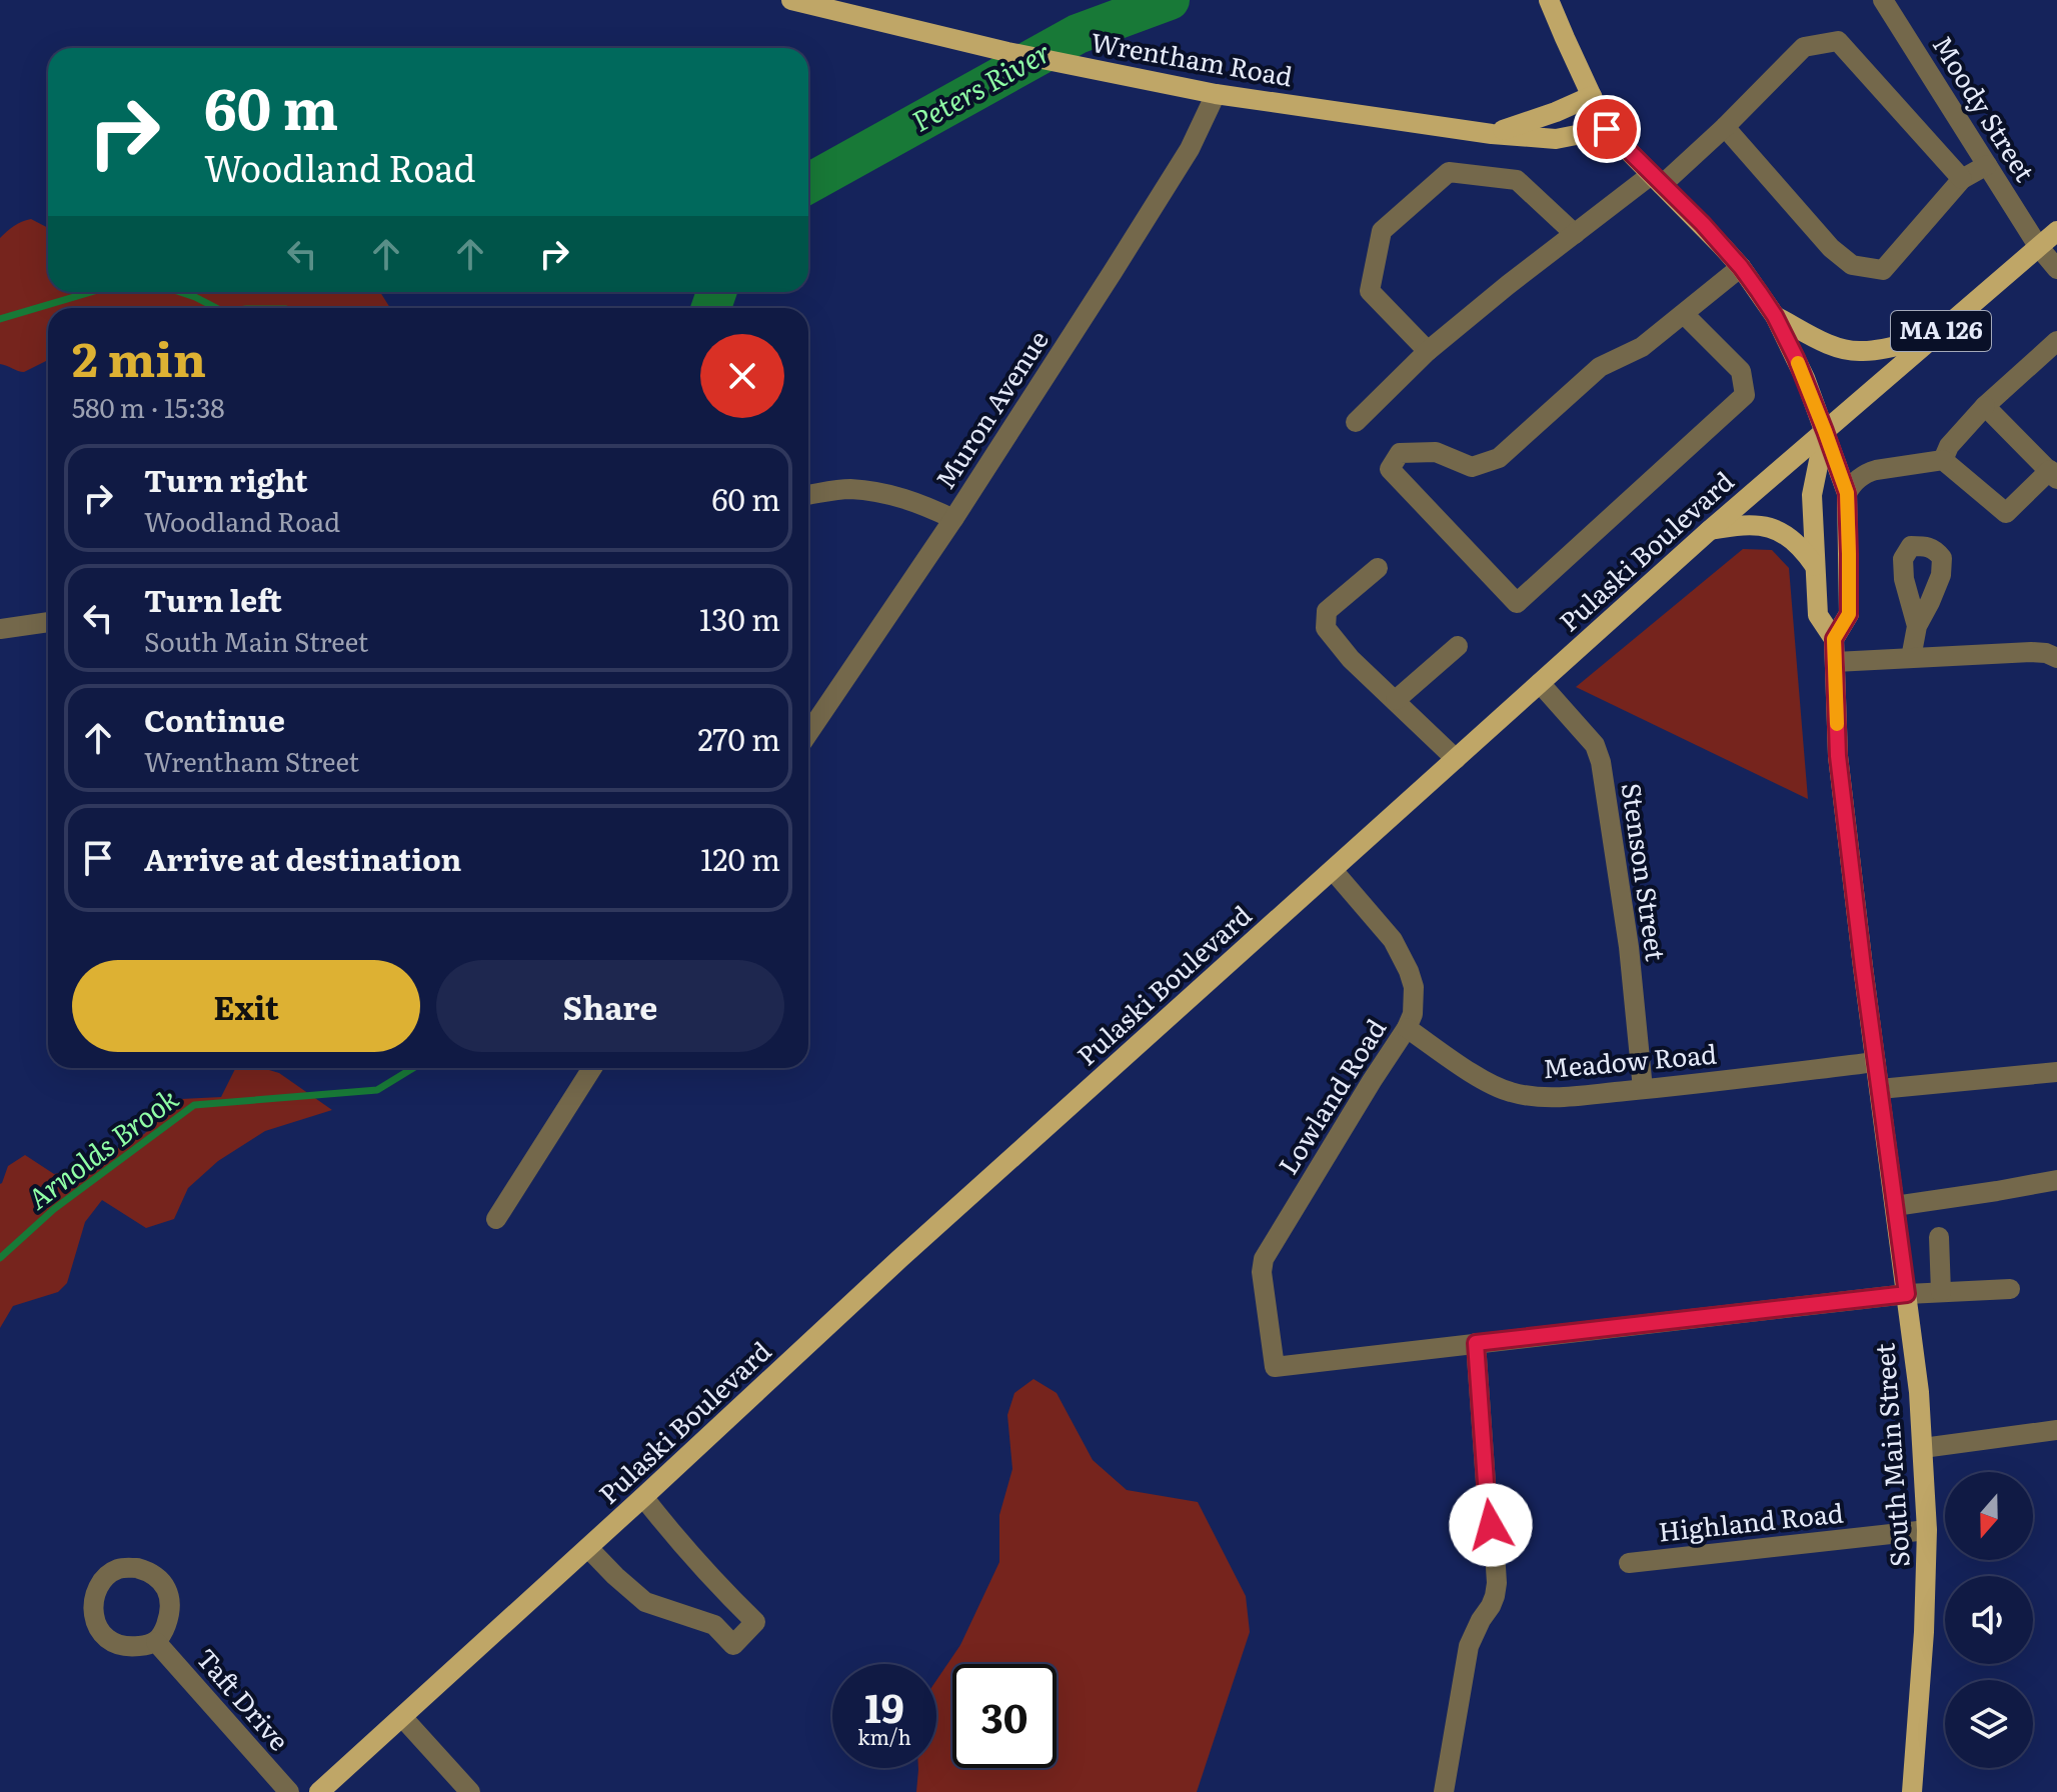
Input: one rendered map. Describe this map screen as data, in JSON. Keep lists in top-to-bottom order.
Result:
{
  "streets": {
    "main road": [
      "Wrentham Road",
      "MA 126",
      "Pulaski Boulevard",
      "South Main Street"
    ],
    "street": [
      "Moody Street",
      "Muron Avenue",
      "Stenson Street",
      "Meadow Road",
      "Lowland Road",
      "Highland Road",
      "Taft Drive"
    ]
  },
  "crossings": [
    ["Wrentham Road", "Muron Avenue"],
    ["Moody Street", "Pulaski Boulevard"],
    ["Pulaski Boulevard", "Stenson Street"],
    ["Pulaski Boulevard", "Lowland Road"],
    ["Pulaski Boulevard", "South Main Street"],
    ["Stenson Street", "Meadow Road"],
    ["Meadow Road", "Lowland Road"],
    ["Meadow Road", "South Main Street"],
    ["South Main Street", "Highland Road"]
  ],
  "water": ["Peters River", "Arnolds Brook"],
  "north": "bottom",
  "page": {
    "turn": ["60 m", "Woodland Road"],
    "heading": ["2 min", "580 m · 15:38"],
    "list": [
      {
        "name": "Turn right",
        "note": "Woodland Road",
        "value": "60 m"
      },
      {
        "name": "Turn left",
        "note": "South Main Street",
        "value": "130 m"
      },
      {
        "name": "Continue",
        "note": "Wrentham Street",
        "value": "270 m"
      },
      {
        "name": "Arrive at destination",
        "value": "120 m"
      }
    ],
    "buttons": ["Exit", "Share"],
    "speed": "19 km/h",
    "limit": "30"
  }
}
